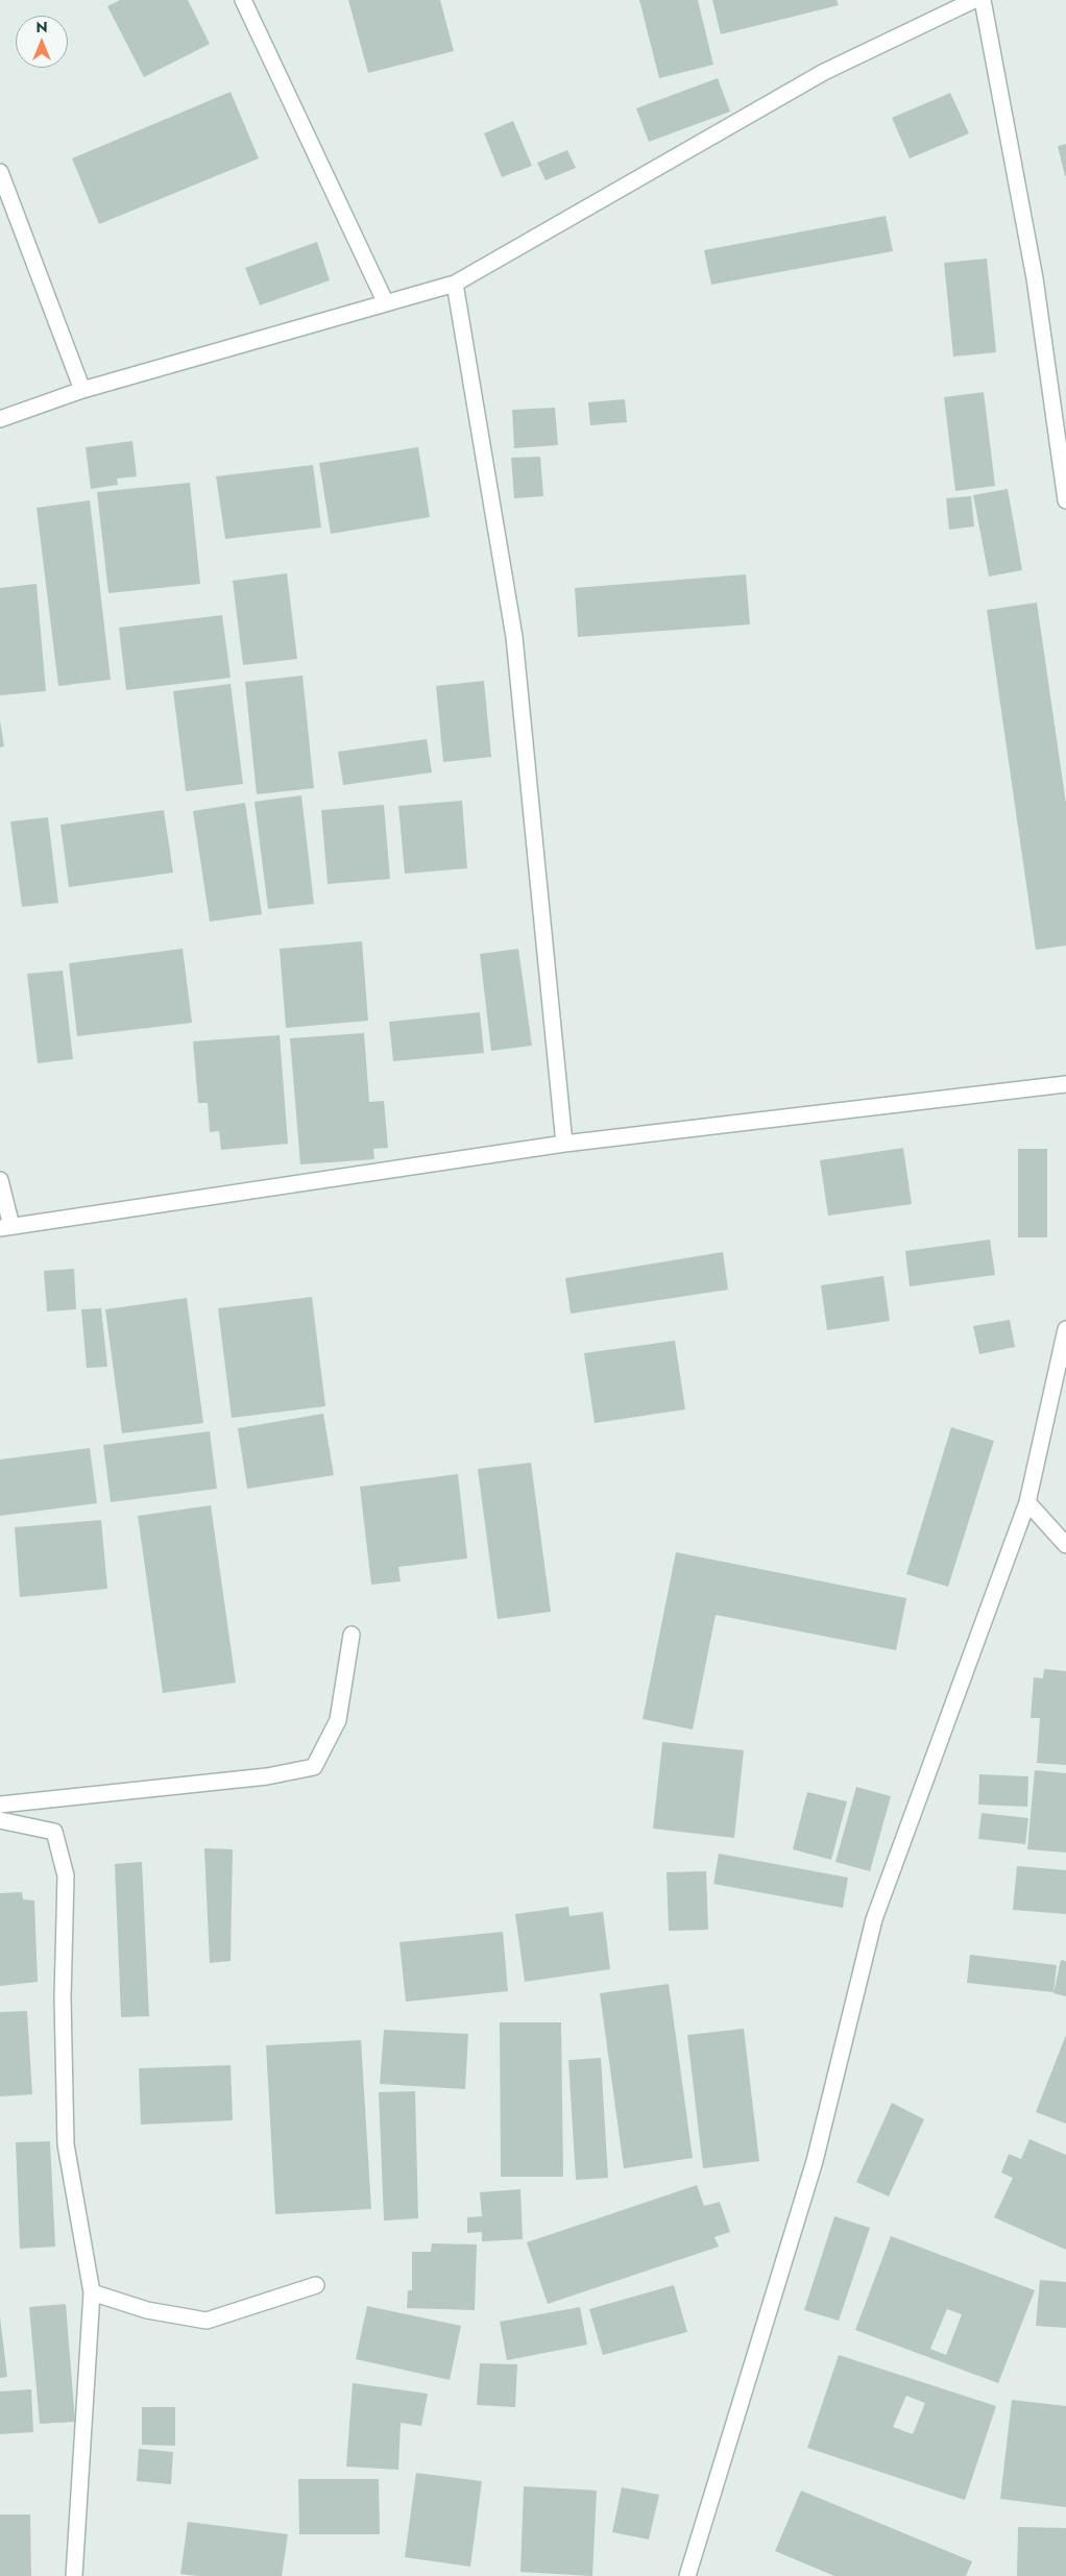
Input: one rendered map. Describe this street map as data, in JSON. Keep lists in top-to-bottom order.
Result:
{
  "north": "top"
}
